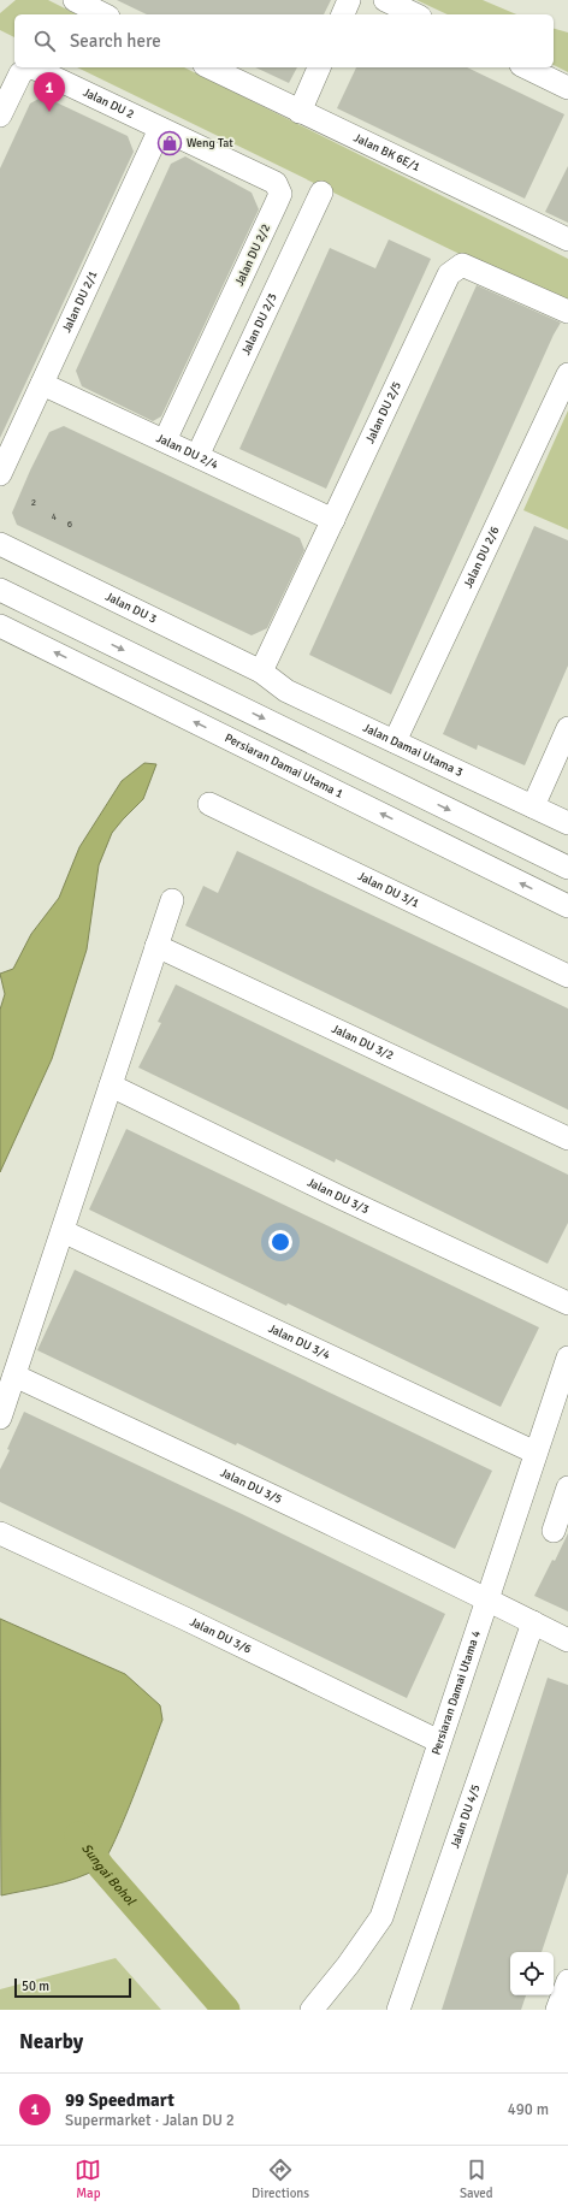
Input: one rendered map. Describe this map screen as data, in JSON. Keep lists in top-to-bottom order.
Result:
{
  "streets": {
    "street": [
      "Jalan DU 2",
      "Jalan BK 6E/1",
      "Jalan DU 2/2",
      "Jalan DU 2/1",
      "Jalan DU 2/3",
      "Jalan DU 2/5",
      "Jalan DU 2/4",
      "Jalan DU 2/6",
      "Jalan DU 3",
      "Jalan Damai Utama 3",
      "Persiaran Damai Utama 1",
      "Jalan DU 3/1",
      "Jalan DU 3/2",
      "Jalan DU 3/3",
      "Jalan DU 3/4",
      "Jalan DU 3/5",
      "Jalan DU 3/6",
      "Persiaran Damai Utama 4",
      "Jalan DU 4/5"
    ]
  },
  "crossings": [
    ["Jalan DU 2", "Jalan DU 2/2"],
    ["Jalan DU 2", "Jalan DU 2/1"],
    ["Jalan DU 2/2", "Jalan DU 2/1"],
    ["Jalan DU 2/2", "Jalan DU 2/4"],
    ["Jalan DU 2/1", "Jalan DU 2/4"],
    ["Jalan DU 2/3", "Jalan DU 2/4"],
    ["Jalan DU 2/5", "Jalan DU 2/4"],
    ["Jalan DU 2/5", "Jalan DU 3"],
    ["Jalan DU 2/5", "Jalan Damai Utama 3"],
    ["Jalan DU 2/6", "Jalan Damai Utama 3"],
    ["Jalan DU 3", "Jalan Damai Utama 3"],
    ["Jalan DU 3/4", "Persiaran Damai Utama 4"],
    ["Jalan DU 3/5", "Persiaran Damai Utama 4"],
    ["Jalan DU 3/5", "Jalan DU 4/5"],
    ["Jalan DU 3/6", "Persiaran Damai Utama 4"]
  ],
  "water": ["Sungai Bohol"],
  "places": {
    "shop": ["Weng Tat"]
  },
  "house_numbers": ["2", "4", "6"],
  "scale_bar": "50 m",
  "page": {
    "search": "Search here",
    "pins": "1",
    "scale": "50 m",
    "heading": "Nearby",
    "list": [
      {
        "mark": "1",
        "name": "99 Speedmart",
        "note": "Supermarket · Jalan DU 2",
        "value": "490 m"
      }
    ],
    "nav": ["Map", "Directions", "Saved"]
  }
}
